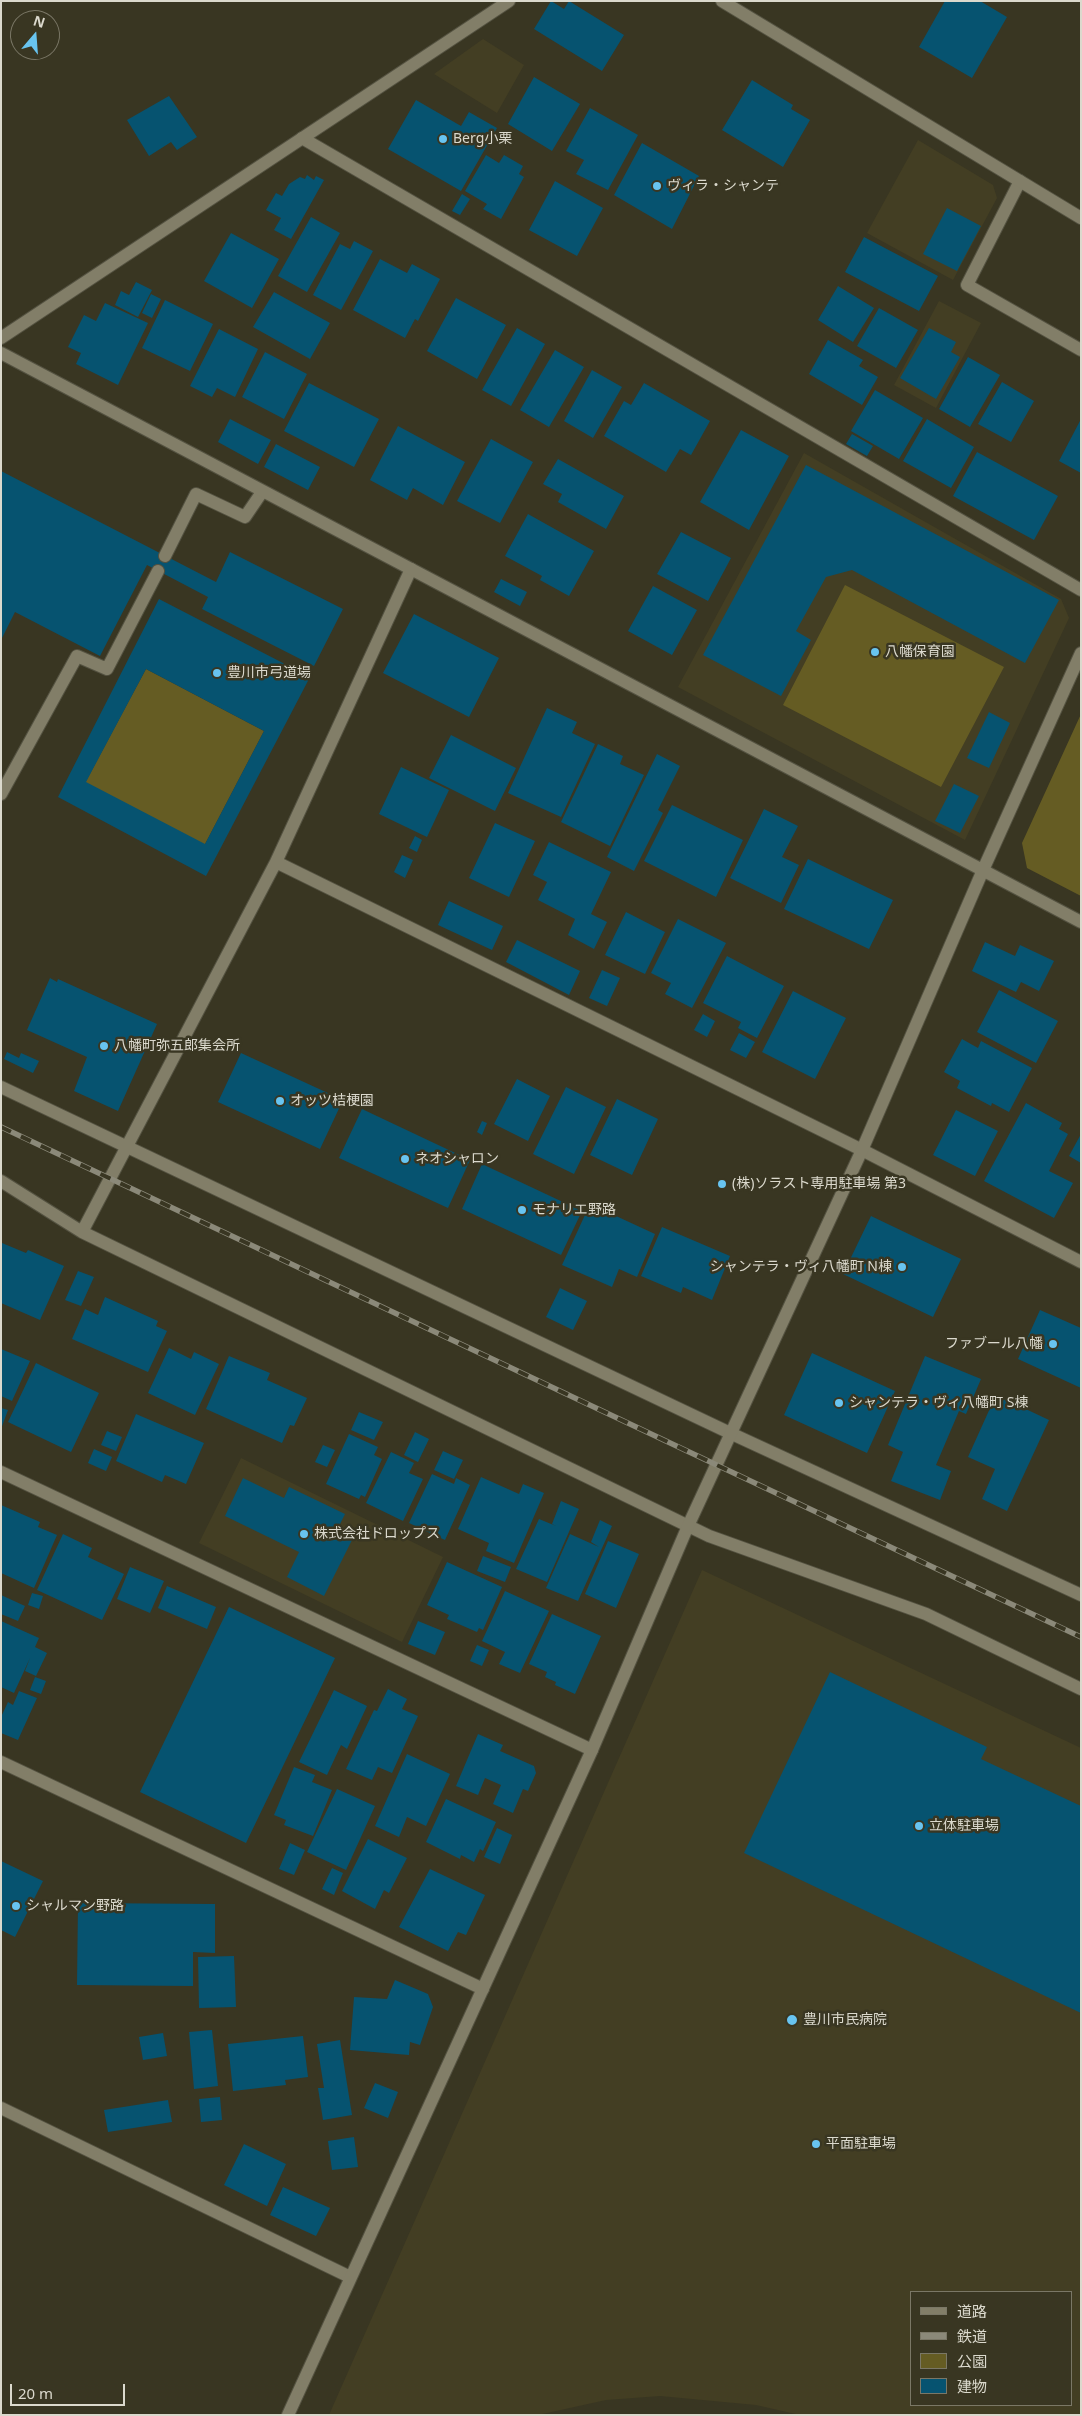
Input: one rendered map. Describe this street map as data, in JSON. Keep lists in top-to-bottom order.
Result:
{
  "places": [
    "Berg小栗",
    "ヴィラ・シャンテ",
    "八幡保育園",
    "豊川市弓道場",
    "八幡町弥五郎集会所",
    "オッツ桔梗園",
    "ネオシャロン",
    "(株)ソラスト専用駐車場 第3",
    "モナリエ野路",
    "シャンテラ・ヴィ八幡町 N棟",
    "ファブール八幡",
    "シャンテラ・ヴィ八幡町 S棟",
    "株式会社ドロップス",
    "立体駐車場",
    "シャルマン野路",
    "豊川市民病院",
    "平面駐車場"
  ],
  "legend": [
    "道路",
    "鉄道",
    "公園",
    "建物"
  ],
  "scale_bar": "20 m",
  "north": "top"
}
